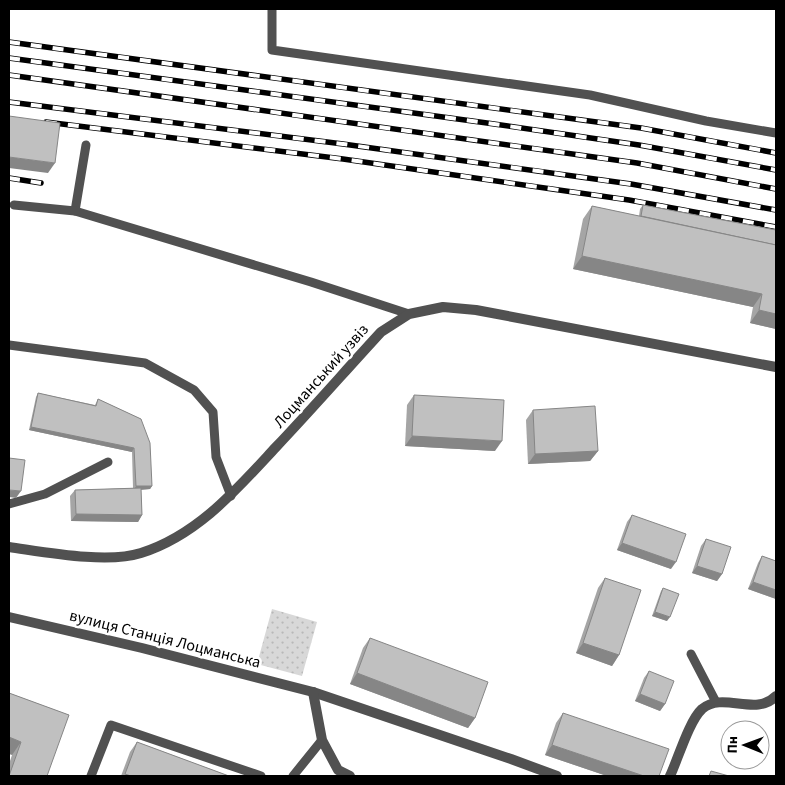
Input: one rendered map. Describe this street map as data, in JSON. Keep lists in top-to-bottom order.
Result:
{
  "streets": {
    "street": ["Лоцманський узвіз", "вулиця Станція Лоцманська"]
  },
  "north": "left"
}
